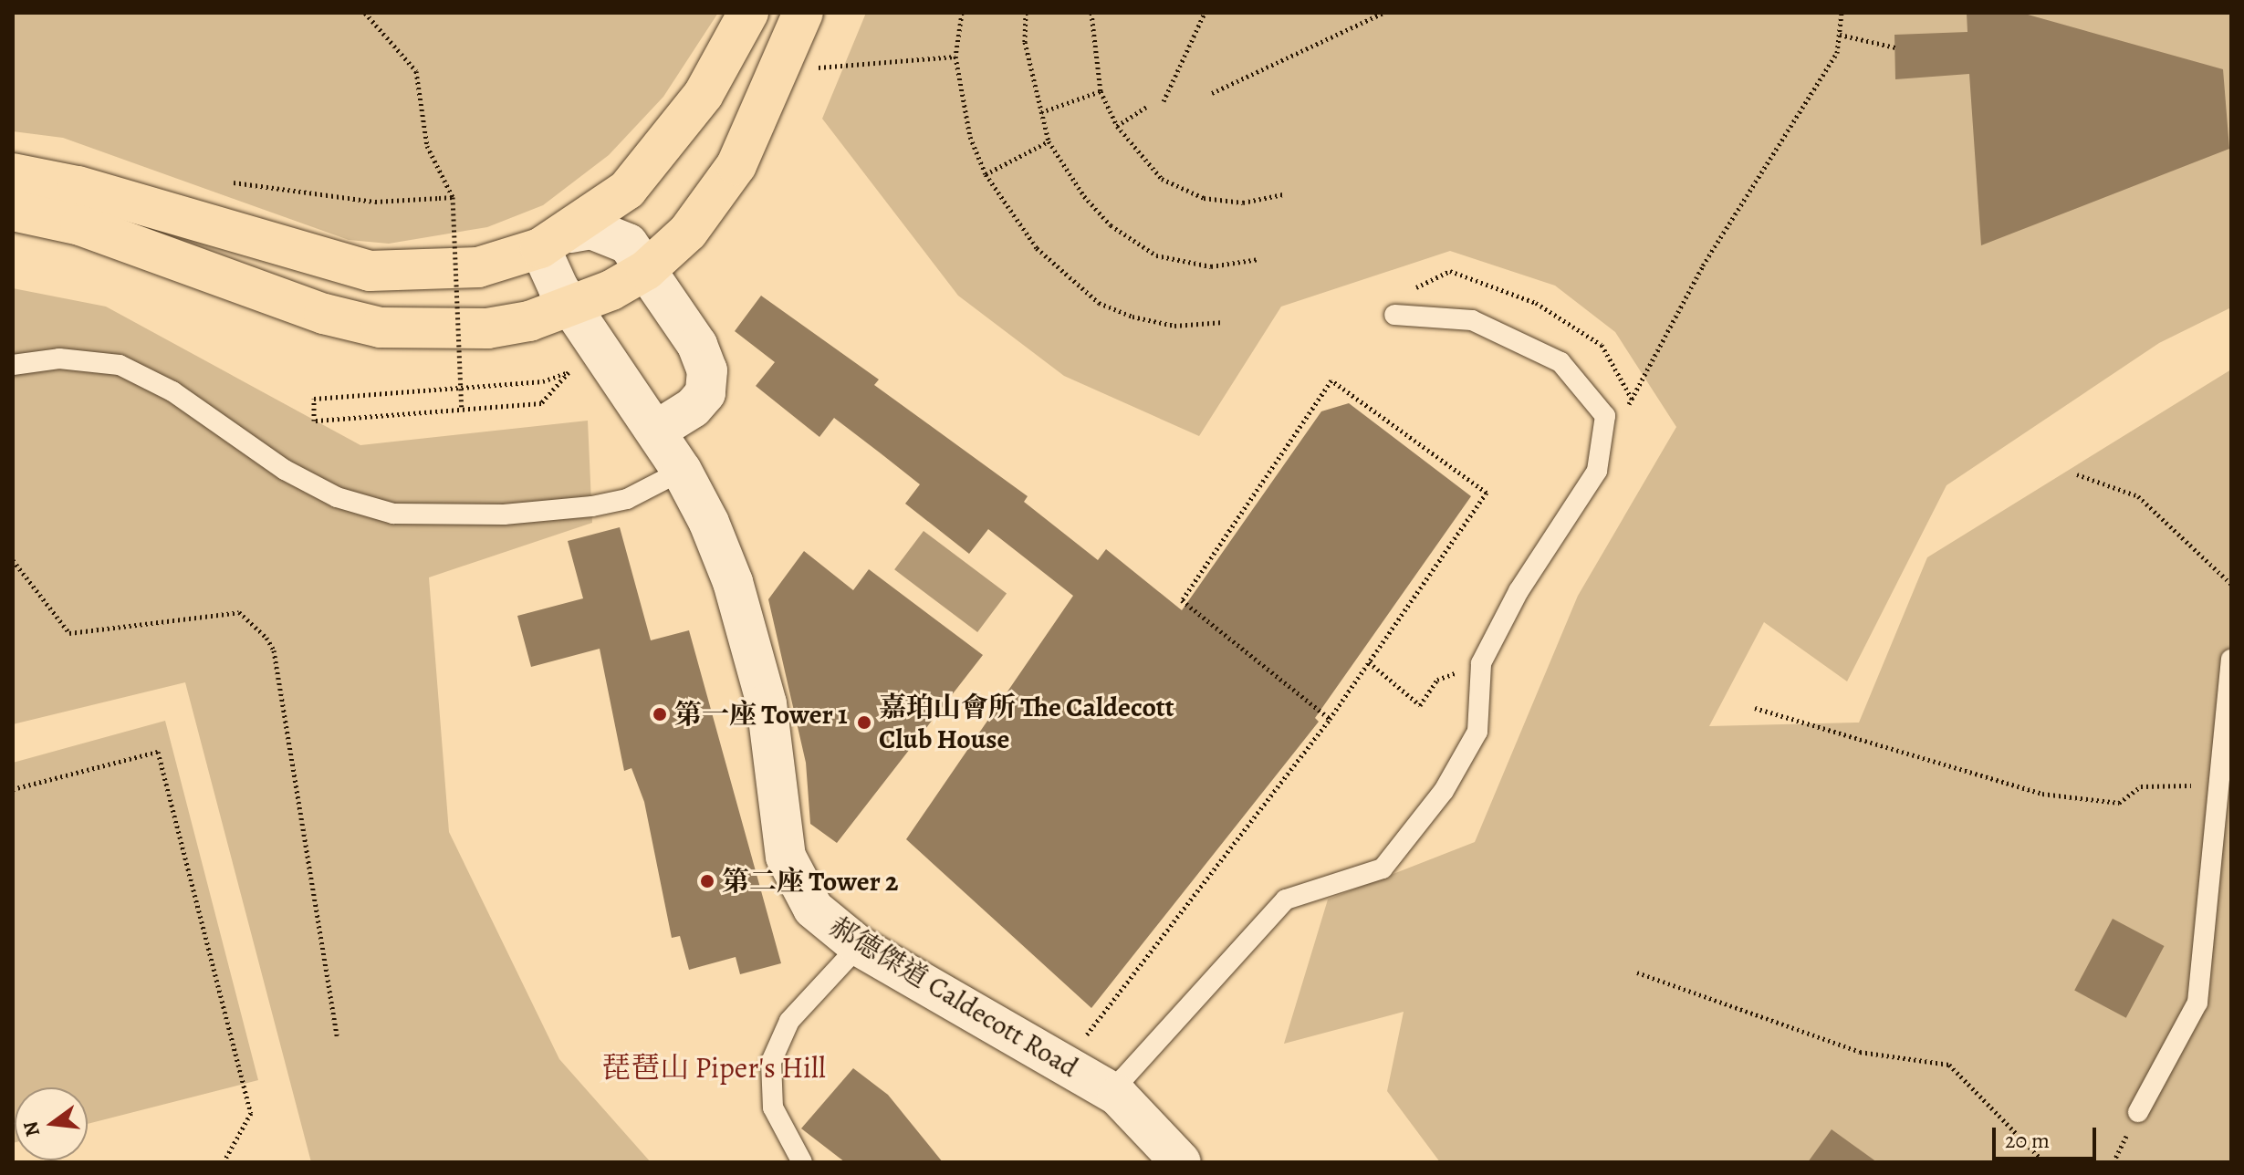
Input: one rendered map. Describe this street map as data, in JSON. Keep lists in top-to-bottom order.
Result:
{
  "streets": {
    "street": ["郝德傑道 Caldecott Road"]
  },
  "districts": ["琵琶山 Piper's Hill"],
  "places": ["第一座 Tower 1", "嘉珀山會所 The Caldecott Club House", "第二座 Tower 2"],
  "scale_bar": "20 m",
  "north": "left"
}
